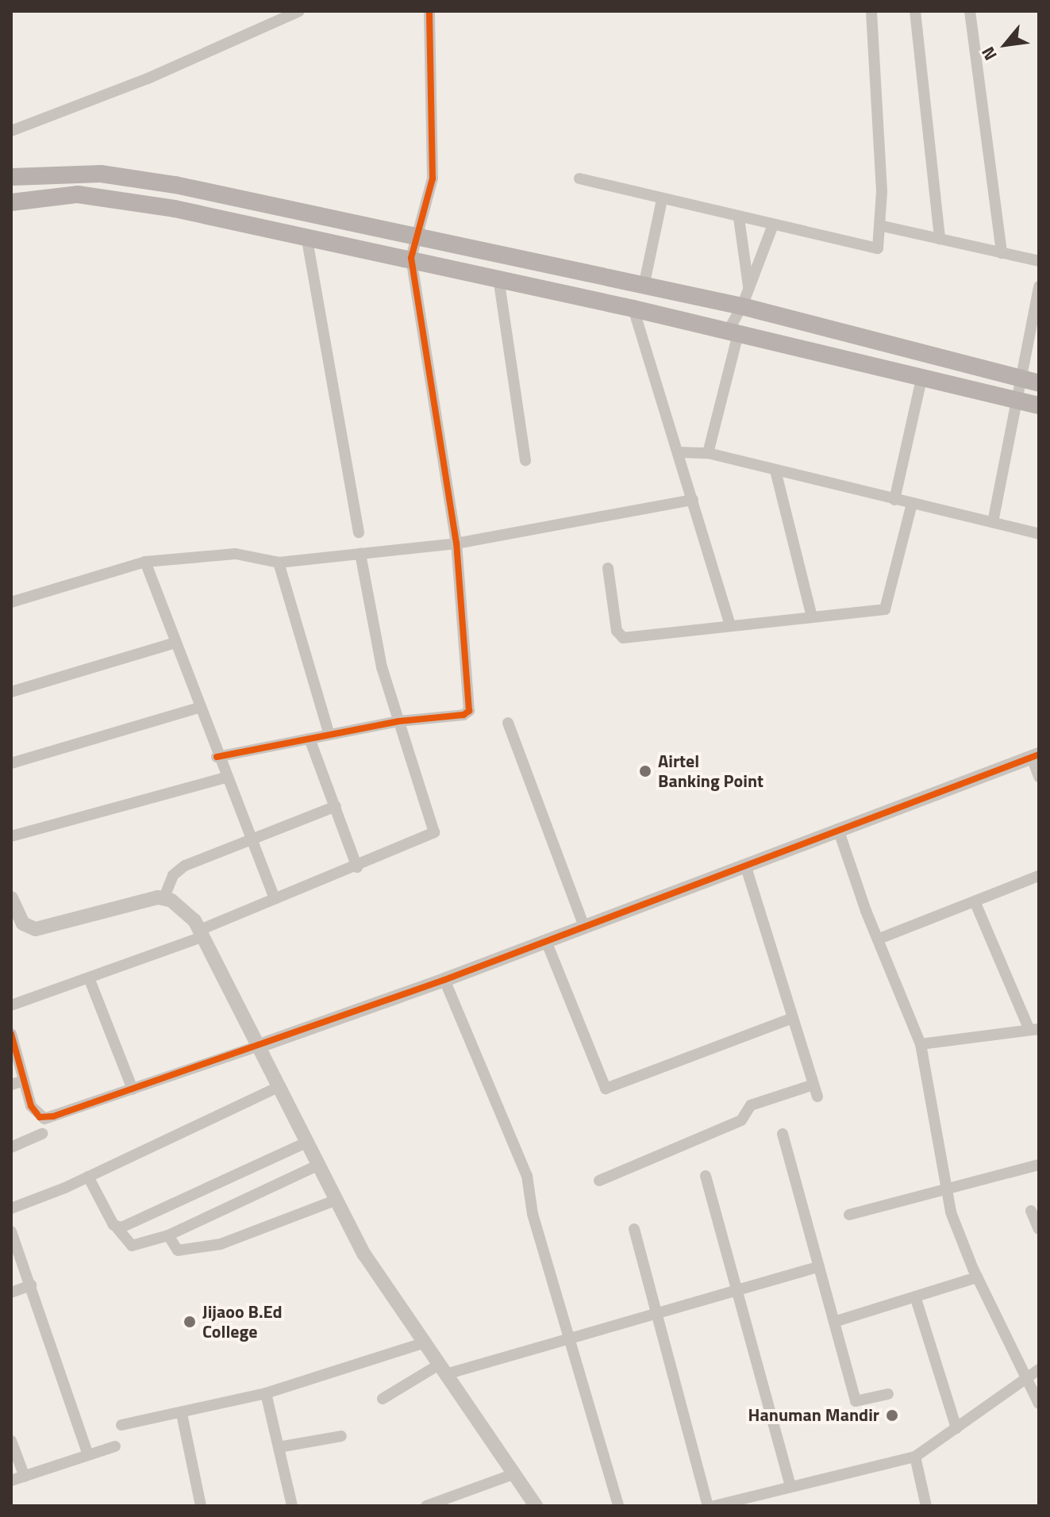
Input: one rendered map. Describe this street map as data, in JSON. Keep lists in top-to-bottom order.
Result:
{
  "places": ["Airtel Banking Point", "Jijaoo B.Ed College", "Hanuman Mandir"],
  "north": "bottom left"
}
